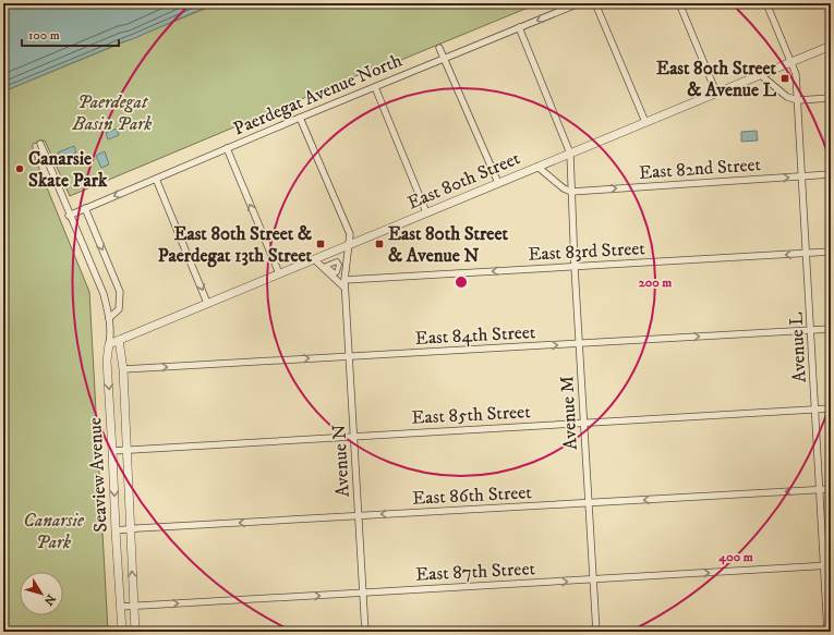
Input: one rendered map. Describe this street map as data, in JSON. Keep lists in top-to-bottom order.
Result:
{
  "streets": {
    "street": [
      "Paerdegat Avenue North",
      "East 82nd Street",
      "East 80th Street",
      "East 83rd Street",
      "East 84th Street",
      "Avenue L",
      "Avenue M",
      "East 85th Street",
      "Avenue N",
      "Seaview Avenue",
      "East 86th Street",
      "East 87th Street"
    ]
  },
  "crossings": [
    ["Paerdegat Avenue North", "Avenue N"],
    ["Paerdegat Avenue North", "Seaview Avenue"],
    ["East 82nd Street", "Avenue L"],
    ["East 82nd Street", "Avenue M"],
    ["East 80th Street", "Avenue L"],
    ["East 80th Street", "Avenue M"],
    ["East 80th Street", "Avenue N"],
    ["East 80th Street", "Seaview Avenue"],
    ["East 83rd Street", "Avenue L"],
    ["East 83rd Street", "Avenue M"],
    ["East 83rd Street", "Avenue N"],
    ["East 84th Street", "Avenue L"],
    ["East 84th Street", "Avenue M"],
    ["East 84th Street", "Avenue N"],
    ["East 84th Street", "Seaview Avenue"],
    ["Avenue L", "East 85th Street"],
    ["Avenue L", "East 86th Street"],
    ["Avenue L", "East 87th Street"],
    ["Avenue M", "East 85th Street"],
    ["Avenue M", "East 86th Street"],
    ["Avenue M", "East 87th Street"],
    ["East 85th Street", "Avenue N"],
    ["East 85th Street", "Seaview Avenue"],
    ["Avenue N", "East 86th Street"],
    ["Avenue N", "East 87th Street"],
    ["Seaview Avenue", "East 86th Street"],
    ["Seaview Avenue", "East 87th Street"]
  ],
  "one_way": [
    "East 82nd Street",
    "East 83rd Street",
    "East 84th Street",
    "East 86th Street",
    "East 87th Street"
  ],
  "parks": ["Paerdegat Basin Park", "Canarsie Park"],
  "places": {
    "transit": ["East 80th Street & Avenue L", "East 80th Street & Paerdegat 13th Street", "East 80th Street & Avenue N"],
    "other": ["Canarsie Skate Park"]
  },
  "scale_bar": "100 m",
  "north": "bottom right",
  "rings": ["200 m", "400 m"]
}
